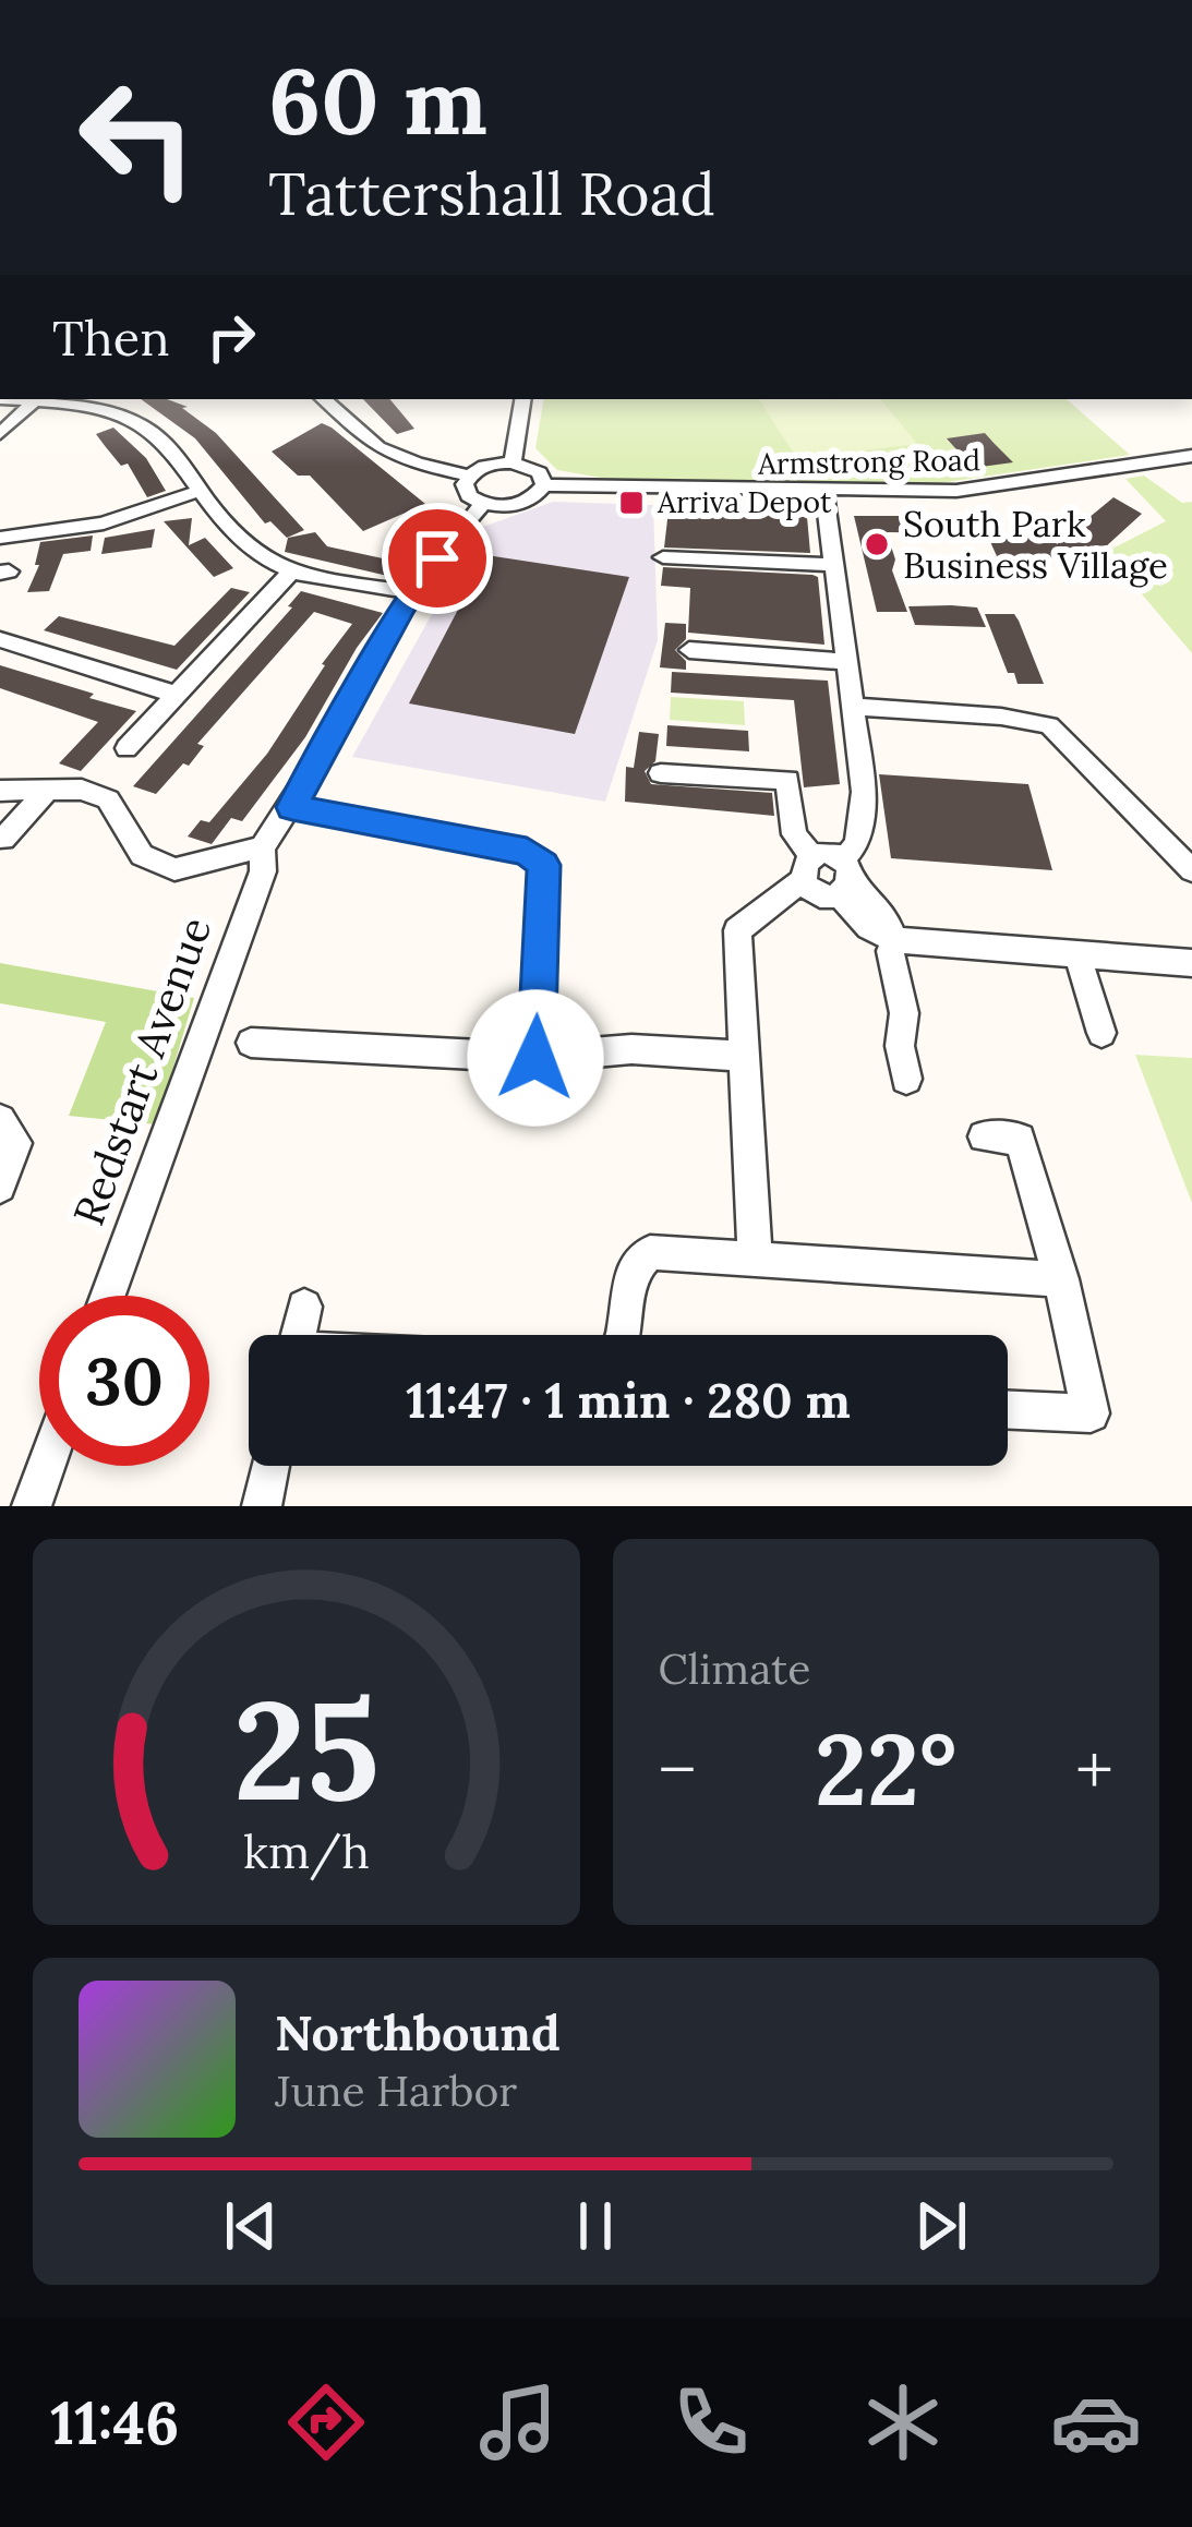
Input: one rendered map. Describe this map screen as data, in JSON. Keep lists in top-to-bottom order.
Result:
{
  "streets": {
    "street": ["Armstrong Road", "Redstart Avenue"]
  },
  "places": {
    "transit": ["Arriva Depot"],
    "other": ["South Park Business Village"]
  },
  "page": {
    "turn": ["60 m", "Tattershall Road"],
    "then": "Then",
    "limit": "30",
    "trip": "11:47 · 1 min · 280 m",
    "tile": "Climate",
    "heat": ["−", "22°", "+"],
    "song": ["Northbound", "June Harbor"],
    "tabs": "11:46",
    "gauge": ["25", "km/h"]
  }
}
